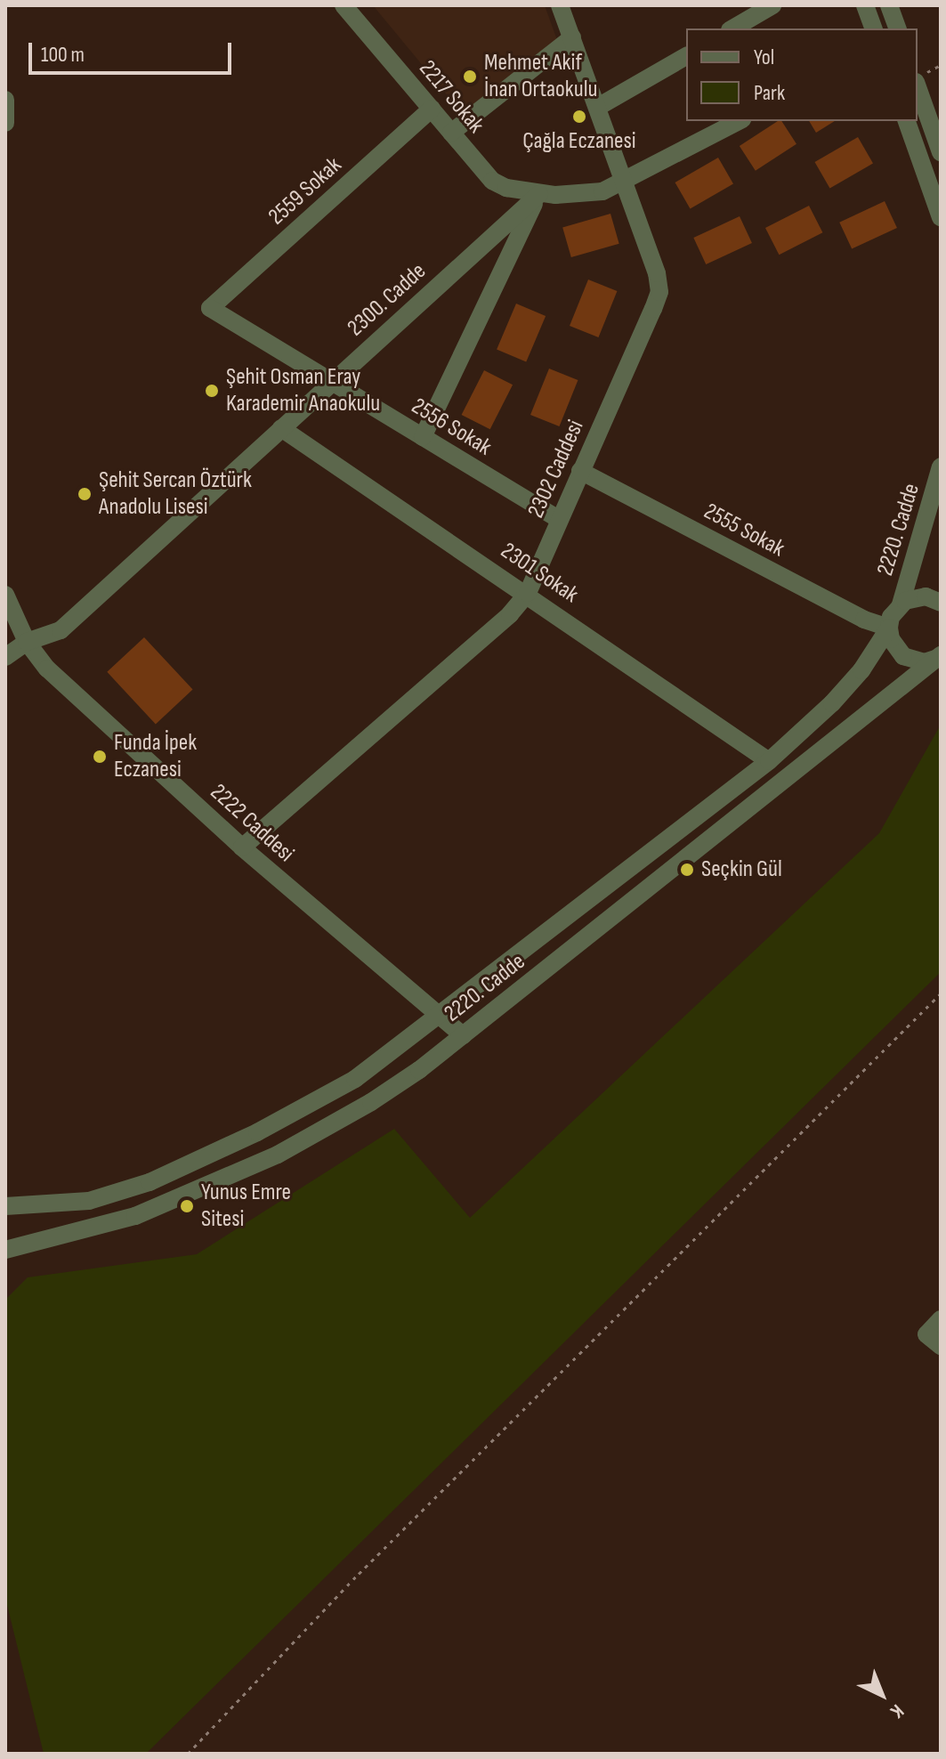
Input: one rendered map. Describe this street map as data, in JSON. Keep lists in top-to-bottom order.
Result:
{
  "streets": {
    "street": [
      "2217 Sokak",
      "2559 Sokak",
      "2300. Cadde",
      "2556 Sokak",
      "2302 Caddesi",
      "2220. Cadde",
      "2555 Sokak",
      "2301 Sokak",
      "2222 Caddesi"
    ]
  },
  "crossings": [
    ["2217 Sokak", "2559 Sokak"],
    ["2217 Sokak", "2300. Cadde"],
    ["2217 Sokak", "2302 Caddesi"],
    ["2559 Sokak", "2556 Sokak"],
    ["2300. Cadde", "2556 Sokak"],
    ["2300. Cadde", "2301 Sokak"],
    ["2300. Cadde", "2222 Caddesi"],
    ["2556 Sokak", "2302 Caddesi"],
    ["2302 Caddesi", "2555 Sokak"],
    ["2302 Caddesi", "2301 Sokak"],
    ["2302 Caddesi", "2222 Caddesi"],
    ["2220. Cadde", "2555 Sokak"],
    ["2220. Cadde", "2301 Sokak"],
    ["2220. Cadde", "2222 Caddesi"]
  ],
  "places": [
    "Mehmet Akif İnan Ortaokulu",
    "Çağla Eczanesi",
    "Şehit Osman Eray Karademir Anaokulu",
    "Şehit Sercan Öztürk Anadolu Lisesi",
    "Funda İpek Eczanesi",
    "Seçkin Gül",
    "Yunus Emre Sitesi"
  ],
  "legend": ["Yol", "Park"],
  "scale_bar": "100 m",
  "north": "bottom right"
}
